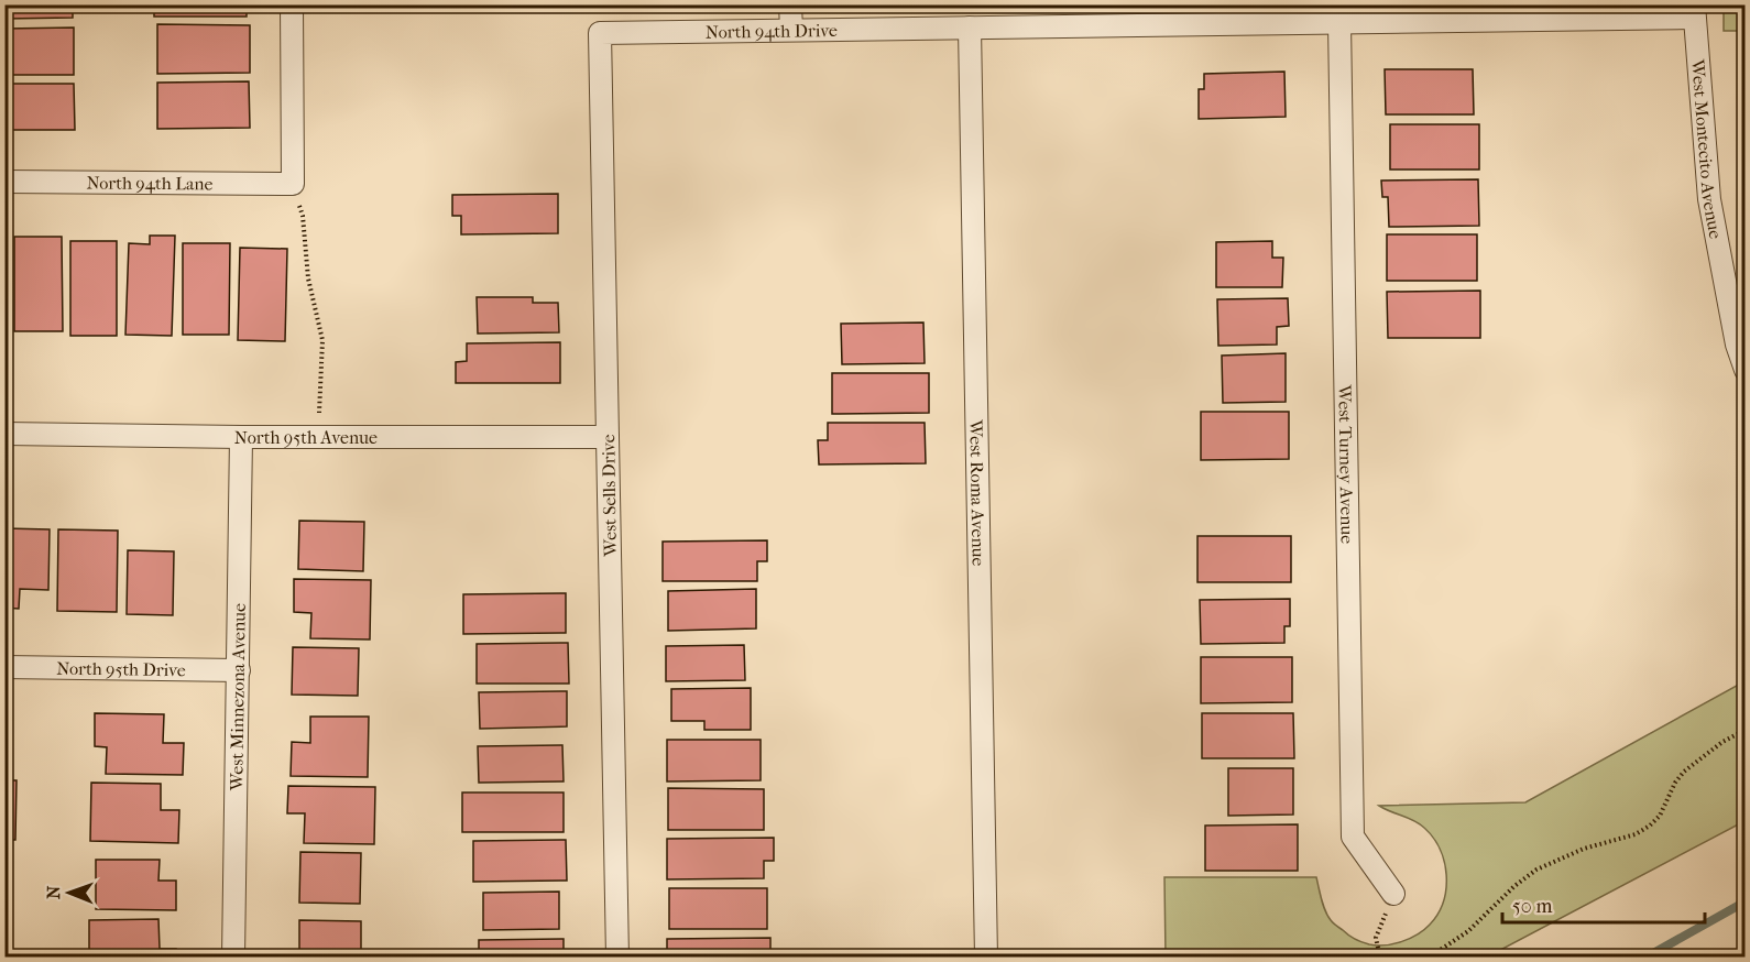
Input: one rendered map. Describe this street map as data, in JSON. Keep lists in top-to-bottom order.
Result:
{
  "streets": {
    "street": [
      "North 94th Drive",
      "West Montecito Avenue",
      "North 94th Lane",
      "North 95th Avenue",
      "West Turney Avenue",
      "West Roma Avenue",
      "West Sells Drive",
      "North 95th Drive",
      "West Minnezona Avenue"
    ]
  },
  "crossings": [
    ["North 94th Drive", "West Montecito Avenue"],
    ["North 94th Drive", "West Turney Avenue"],
    ["North 94th Drive", "West Roma Avenue"],
    ["North 94th Drive", "West Sells Drive"],
    ["North 95th Avenue", "West Sells Drive"],
    ["North 95th Avenue", "West Minnezona Avenue"],
    ["North 95th Drive", "West Minnezona Avenue"]
  ],
  "scale_bar": "50 m",
  "north": "left"
}
